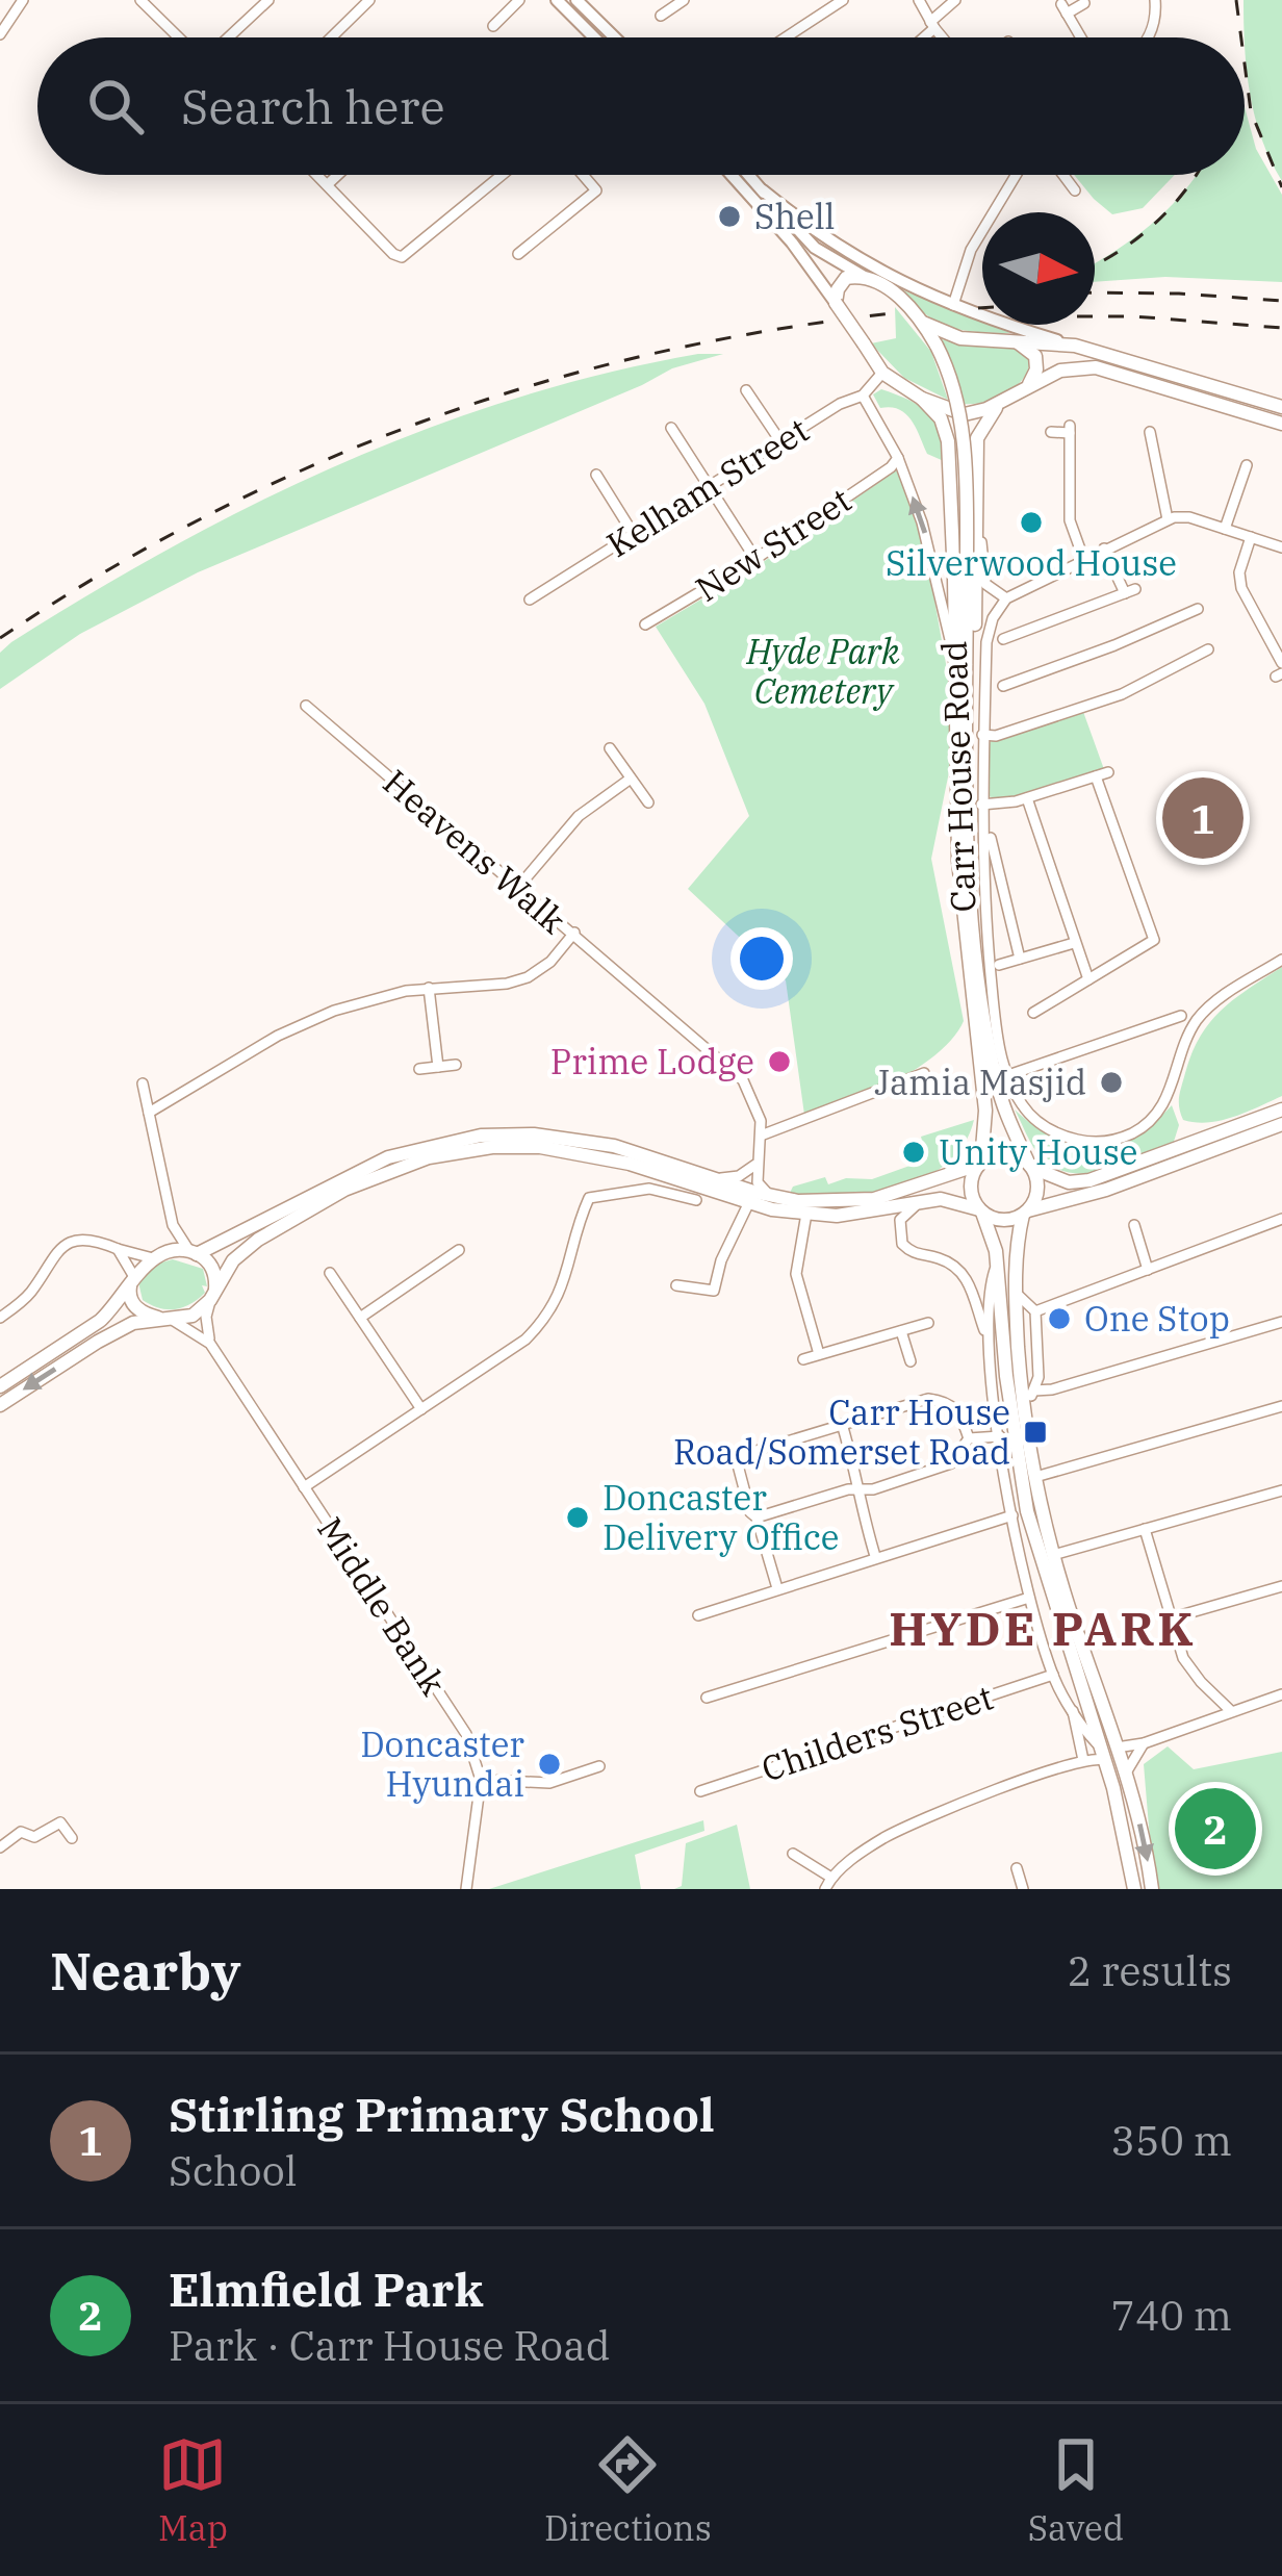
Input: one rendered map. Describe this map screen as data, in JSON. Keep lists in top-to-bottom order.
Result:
{
  "streets": {
    "highway": ["Carr House Road"],
    "street": [
      "Kelham Street",
      "New Street",
      "Heavens Walk",
      "Middle Bank",
      "Childers Street"
    ]
  },
  "districts": ["HYDE PARK"],
  "parks": ["Hyde Park Cemetery"],
  "places": {
    "other": [
      "Shell",
      "Silverwood House",
      "Prime Lodge",
      "Jamia Masjid",
      "Unity House",
      "One Stop",
      "Doncaster Delivery Office",
      "Doncaster Hyundai"
    ],
    "transit": ["Carr House Road/Somerset Road"]
  },
  "north": "right",
  "page": {
    "search": "Search here",
    "pins": ["1", "2"],
    "heading": ["Nearby", "2 results"],
    "list": [
      {
        "mark": "1",
        "name": "Stirling Primary School",
        "note": "School",
        "value": "350 m"
      },
      {
        "mark": "2",
        "name": "Elmfield Park",
        "note": "Park · Carr House Road",
        "value": "740 m"
      }
    ],
    "nav": ["Map", "Directions", "Saved"]
  }
}
